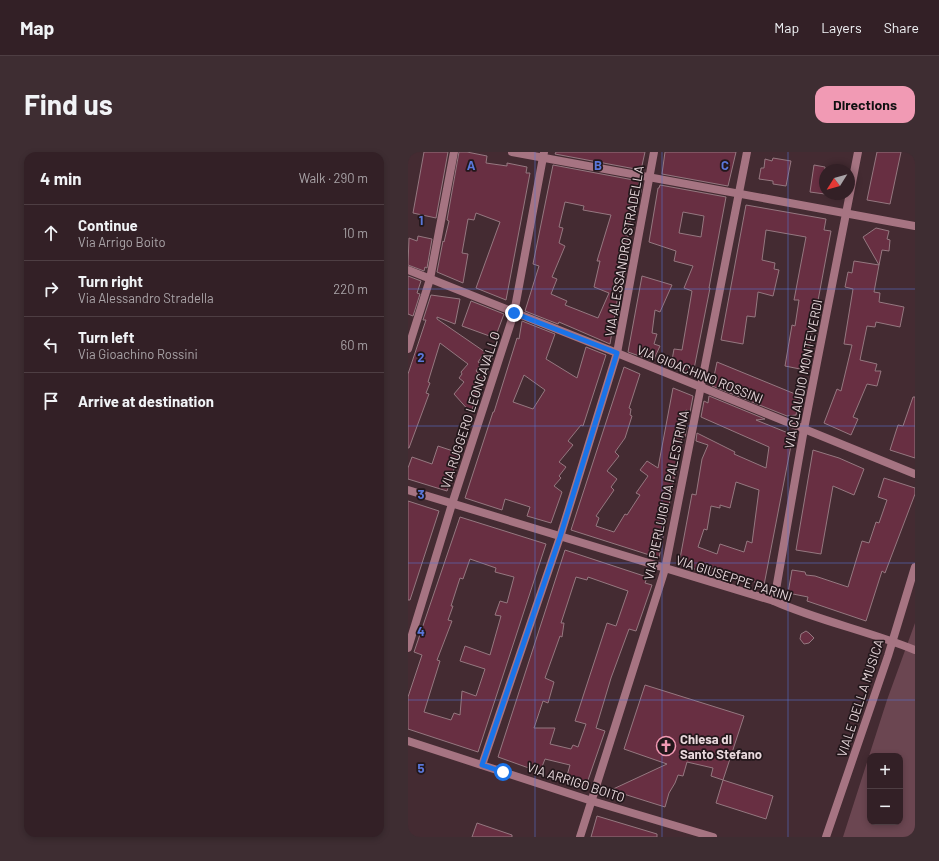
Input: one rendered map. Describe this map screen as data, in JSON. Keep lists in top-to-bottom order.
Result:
{
  "streets": {
    "street": [
      "VIA ALESSANDRO STRADELLA",
      "VIA GIOACHINO ROSSINI",
      "VIA CLAUDIO MONTEVERDI",
      "VIA RUGGERO LEONCAVALLO",
      "VIA PIERLUIGI DA PALESTRINA",
      "VIA GIUSEPPE PARINI",
      "VIALE DELLA MUSICA",
      "VIA ARRIGO BOITO"
    ]
  },
  "crossings": [
    ["VIA ALESSANDRO STRADELLA", "VIA GIOACHINO ROSSINI"],
    ["VIA ALESSANDRO STRADELLA", "VIA GIUSEPPE PARINI"],
    ["VIA ALESSANDRO STRADELLA", "VIA ARRIGO BOITO"],
    ["VIA GIOACHINO ROSSINI", "VIA CLAUDIO MONTEVERDI"],
    ["VIA GIOACHINO ROSSINI", "VIA RUGGERO LEONCAVALLO"],
    ["VIA GIOACHINO ROSSINI", "VIA PIERLUIGI DA PALESTRINA"],
    ["VIA CLAUDIO MONTEVERDI", "VIA GIUSEPPE PARINI"],
    ["VIA RUGGERO LEONCAVALLO", "VIA GIUSEPPE PARINI"],
    ["VIA PIERLUIGI DA PALESTRINA", "VIA GIUSEPPE PARINI"],
    ["VIA PIERLUIGI DA PALESTRINA", "VIA ARRIGO BOITO"],
    ["VIA GIUSEPPE PARINI", "VIALE DELLA MUSICA"]
  ],
  "places": {
    "church": ["Chiesa di Santo Stefano"]
  },
  "north": "bottom left",
  "page": {
    "header": "Map",
    "nav": ["Map", "Layers", "Share"],
    "buttons": "Directions",
    "title": "Find us",
    "heading": ["4 min", "Walk · 290 m"],
    "list": [
      ["Continue", "Via Arrigo Boito", "10 m"],
      ["Turn right", "Via Alessandro Stradella", "220 m"],
      ["Turn left", "Via Gioachino Rossini", "60 m"],
      "Arrive at destination"
    ],
    "map_buttons": ["+", "−"]
  },
  "grid": {
    "columns": ["A", "B", "C"],
    "rows": [
      "1",
      "2",
      "3",
      "4",
      "5"
    ]
  }
}
